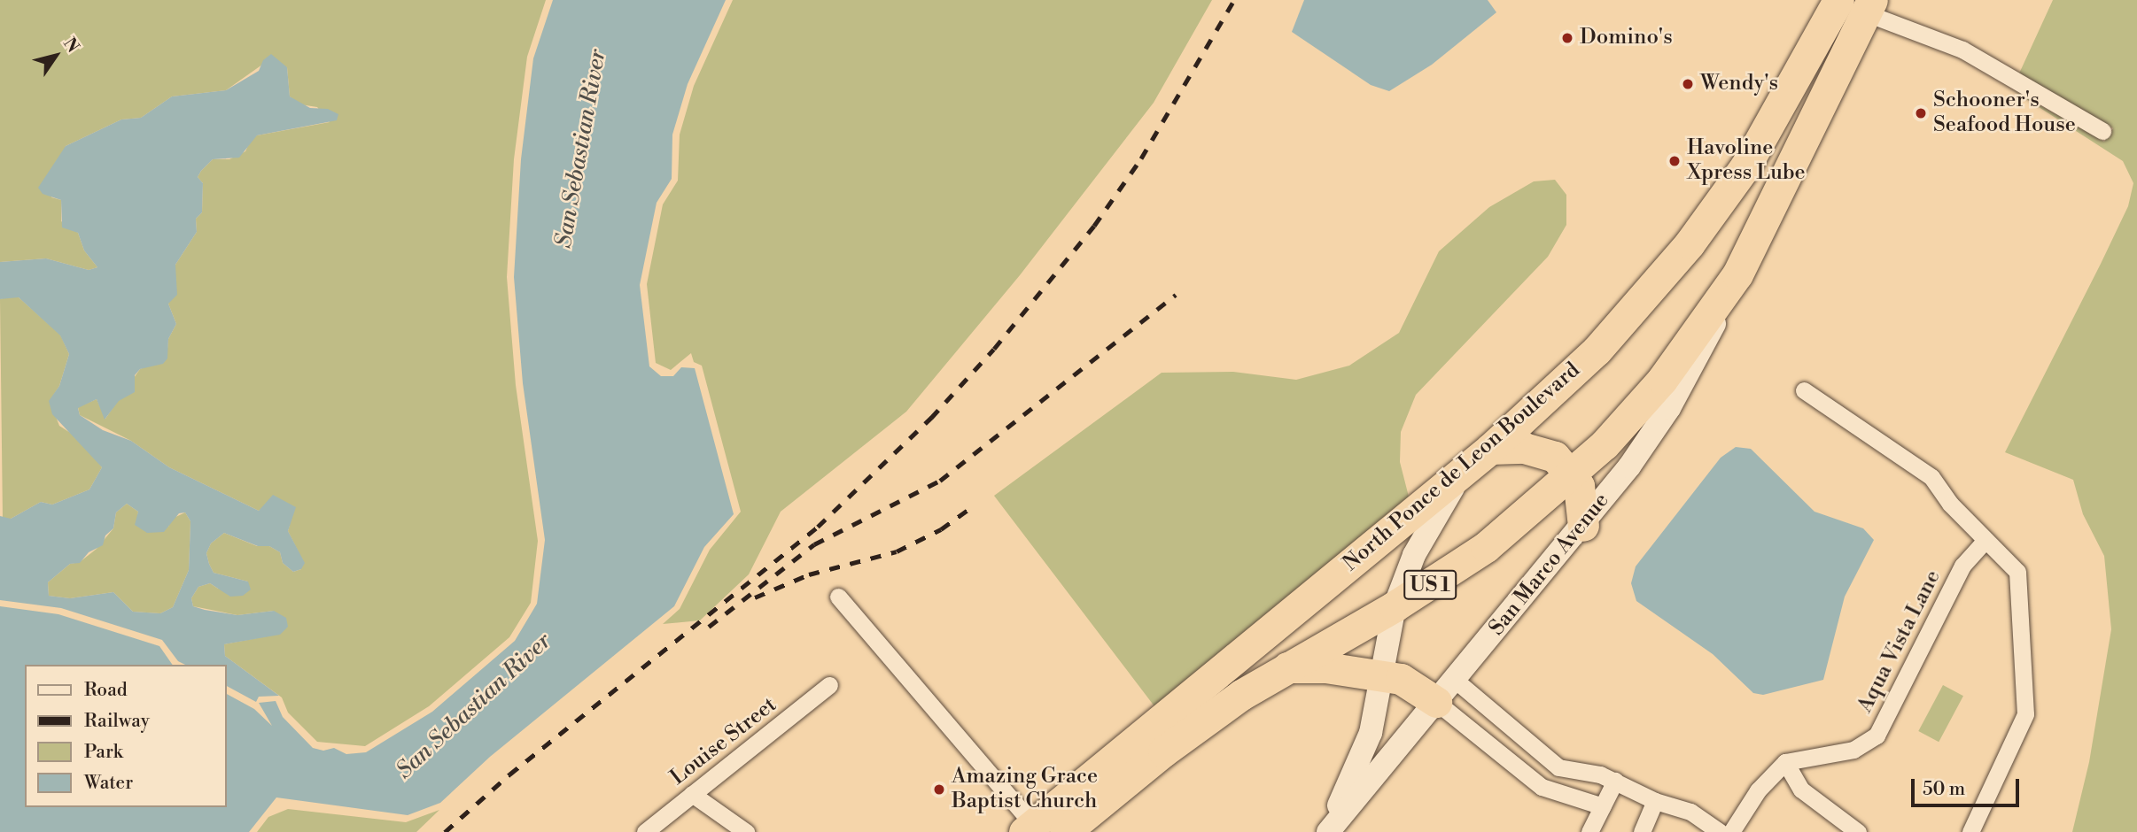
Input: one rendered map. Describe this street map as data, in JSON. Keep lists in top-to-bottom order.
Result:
{
  "streets": {
    "highway": ["North Ponce de Leon Boulevard", "US 1"],
    "main road": ["San Marco Avenue"],
    "street": ["Aqua Vista Lane", "Louise Street"]
  },
  "crossings": [
    ["North Ponce de Leon Boulevard", "San Marco Avenue"],
    ["North Ponce de Leon Boulevard", "US 1"],
    ["San Marco Avenue", "US 1"]
  ],
  "water": ["San Sebastian River"],
  "places": [
    "Domino's",
    "Wendy's",
    "Schooner's Seafood House",
    "Havoline Xpress Lube",
    "Amazing Grace Baptist Church"
  ],
  "legend": [
    "Road",
    "Railway",
    "Park",
    "Water"
  ],
  "scale_bar": "50 m",
  "north": "top right"
}
